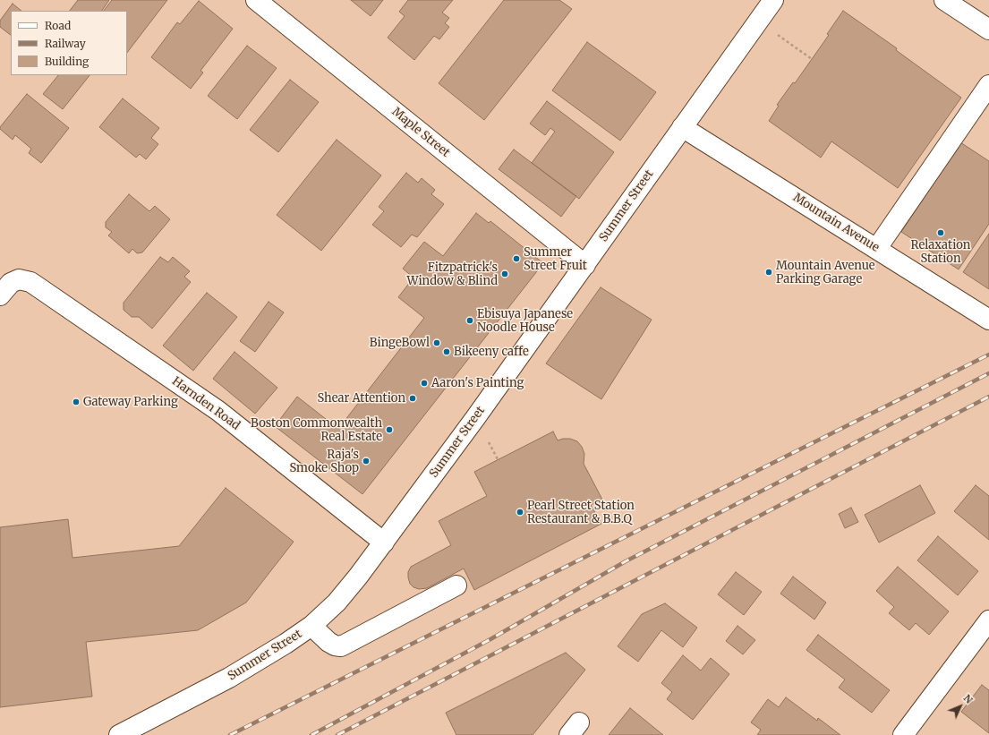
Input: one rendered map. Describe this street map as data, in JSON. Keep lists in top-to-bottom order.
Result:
{
  "streets": {
    "street": [
      "Maple Street",
      "Summer Street",
      "Mountain Avenue",
      "Harnden Road"
    ]
  },
  "crossings": [
    ["Maple Street", "Summer Street"],
    ["Summer Street", "Mountain Avenue"],
    ["Summer Street", "Harnden Road"]
  ],
  "places": [
    "Relaxation Station",
    "Summer Street Fruit",
    "Mountain Avenue Parking Garage",
    "Fitzpatrick's Window & Blind",
    "Ebisuya Japanese Noodle House",
    "BingeBowl",
    "Bikeeny caffe",
    "Aaron's Painting",
    "Shear Attention",
    "Gateway Parking",
    "Boston Commonwealth Real Estate",
    "Raja's Smoke Shop",
    "Pearl Street Station Restaurant & B.B.Q"
  ],
  "legend": ["Road", "Railway", "Building"],
  "north": "top right"
}
